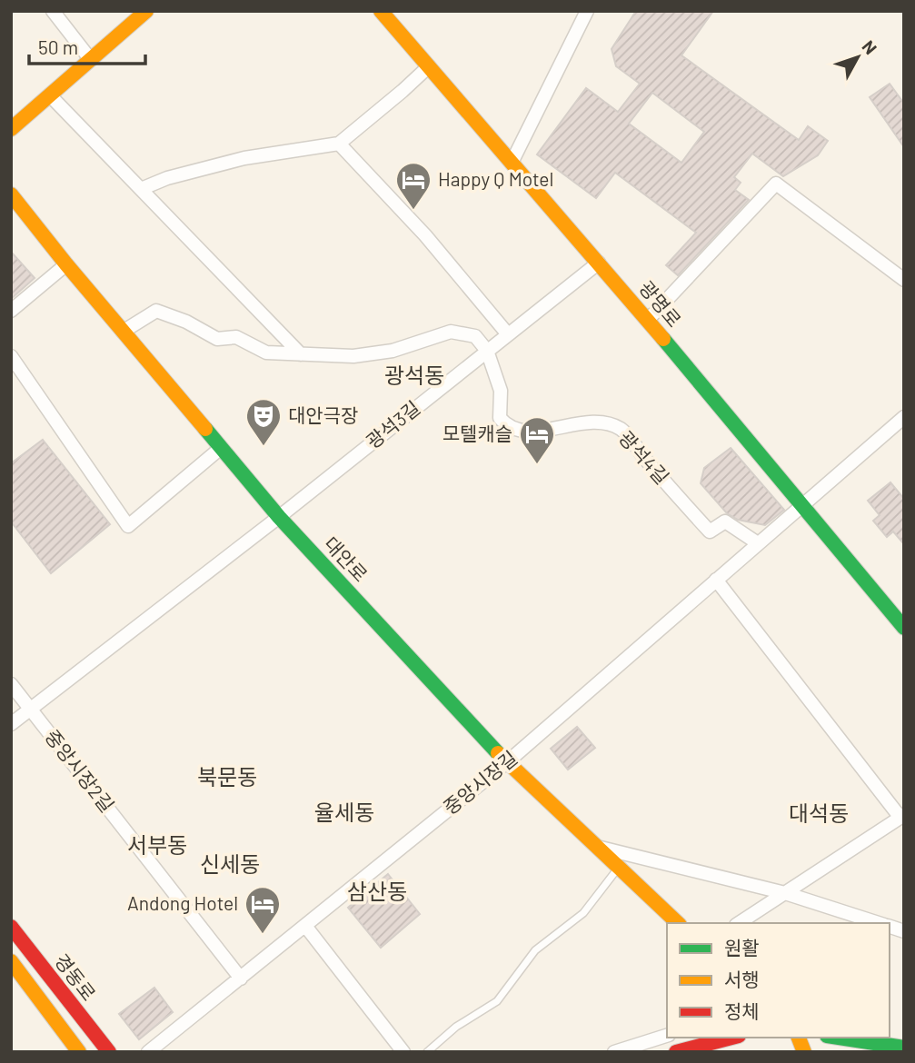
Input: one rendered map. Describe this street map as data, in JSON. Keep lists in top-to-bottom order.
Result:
{
  "streets": {
    "street": [
      "광명로",
      "광석3길",
      "광석4길",
      "대안로",
      "중앙시장2길",
      "중앙시장길",
      "경동로"
    ]
  },
  "crossings": [
    ["광명로", "광석3길"],
    ["광명로", "중앙시장길"],
    ["광석3길", "광석4길"],
    ["광석3길", "대안로"],
    ["광석3길", "중앙시장2길"],
    ["광석4길", "중앙시장길"],
    ["대안로", "중앙시장길"],
    ["중앙시장2길", "중앙시장길"]
  ],
  "districts": [
    "광석동",
    "북문동",
    "율세동",
    "대석동",
    "서부동",
    "신세동",
    "삼산동"
  ],
  "places": {
    "hotel": ["Happy Q Motel", "모텔캐슬", "Andong Hotel"],
    "theatre": ["대안극장"]
  },
  "legend": ["원활", "서행", "정체"],
  "scale_bar": "50 m",
  "north": "top right"
}
